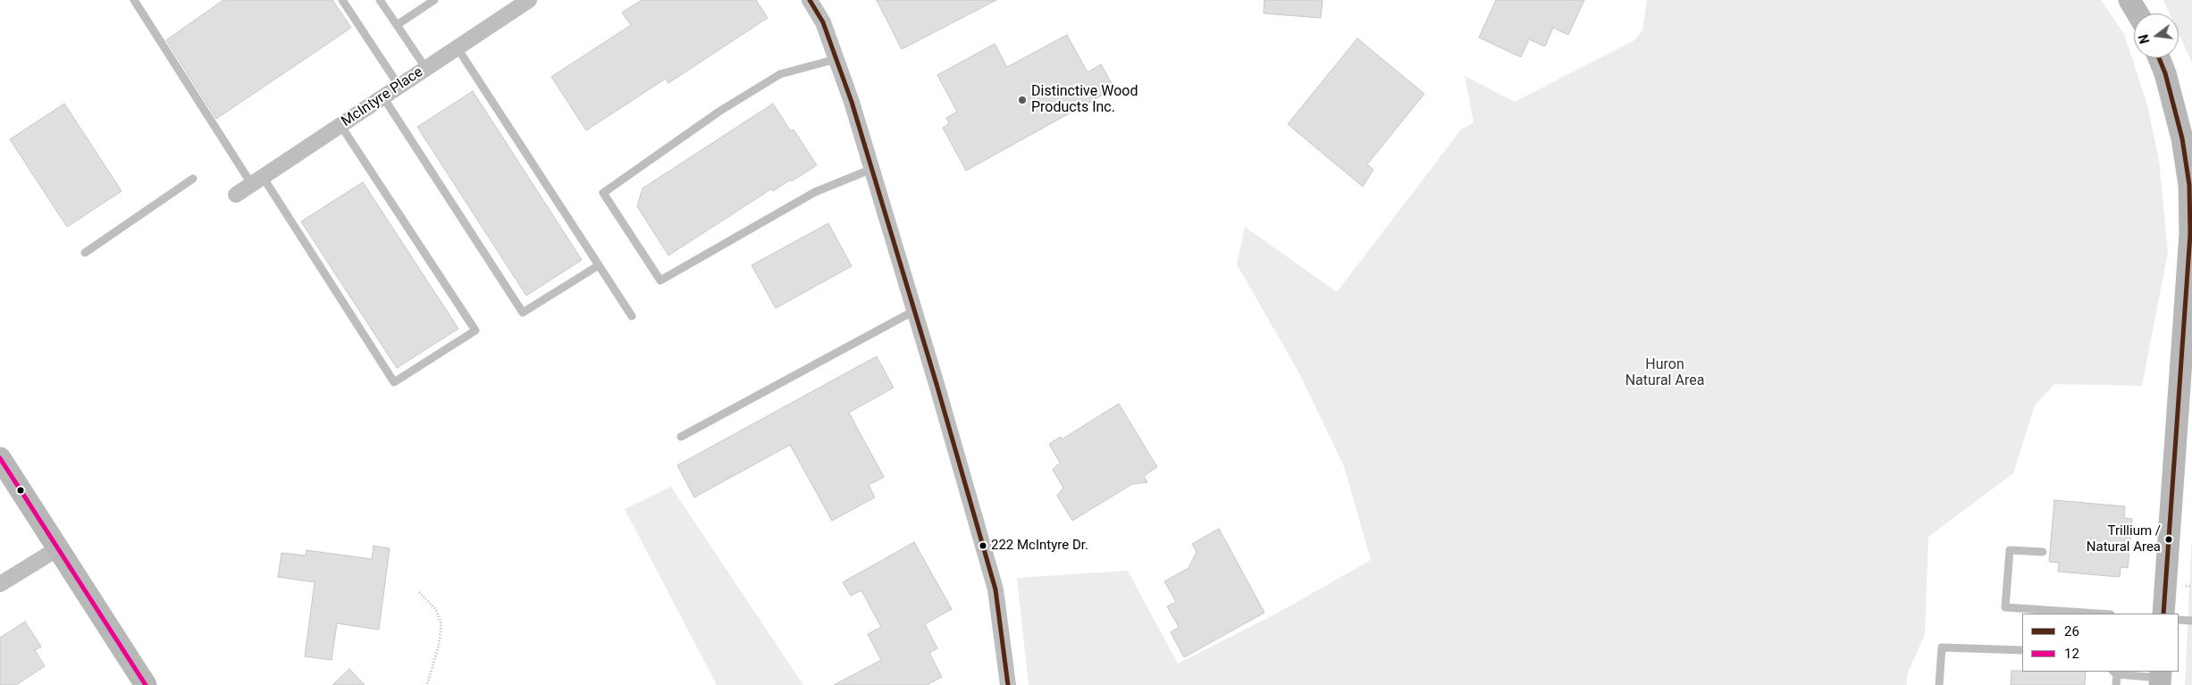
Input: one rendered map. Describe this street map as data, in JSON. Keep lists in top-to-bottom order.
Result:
{
  "streets": {
    "street": ["McIntyre Place"]
  },
  "parks": ["Huron Natural Area"],
  "places": ["Distinctive Wood Products Inc.", "Trillium / Natural Area", "222 McIntyre Dr."],
  "lines": ["transit line 26", "transit line 12"],
  "legend": ["26", "12"],
  "north": "left"
}
